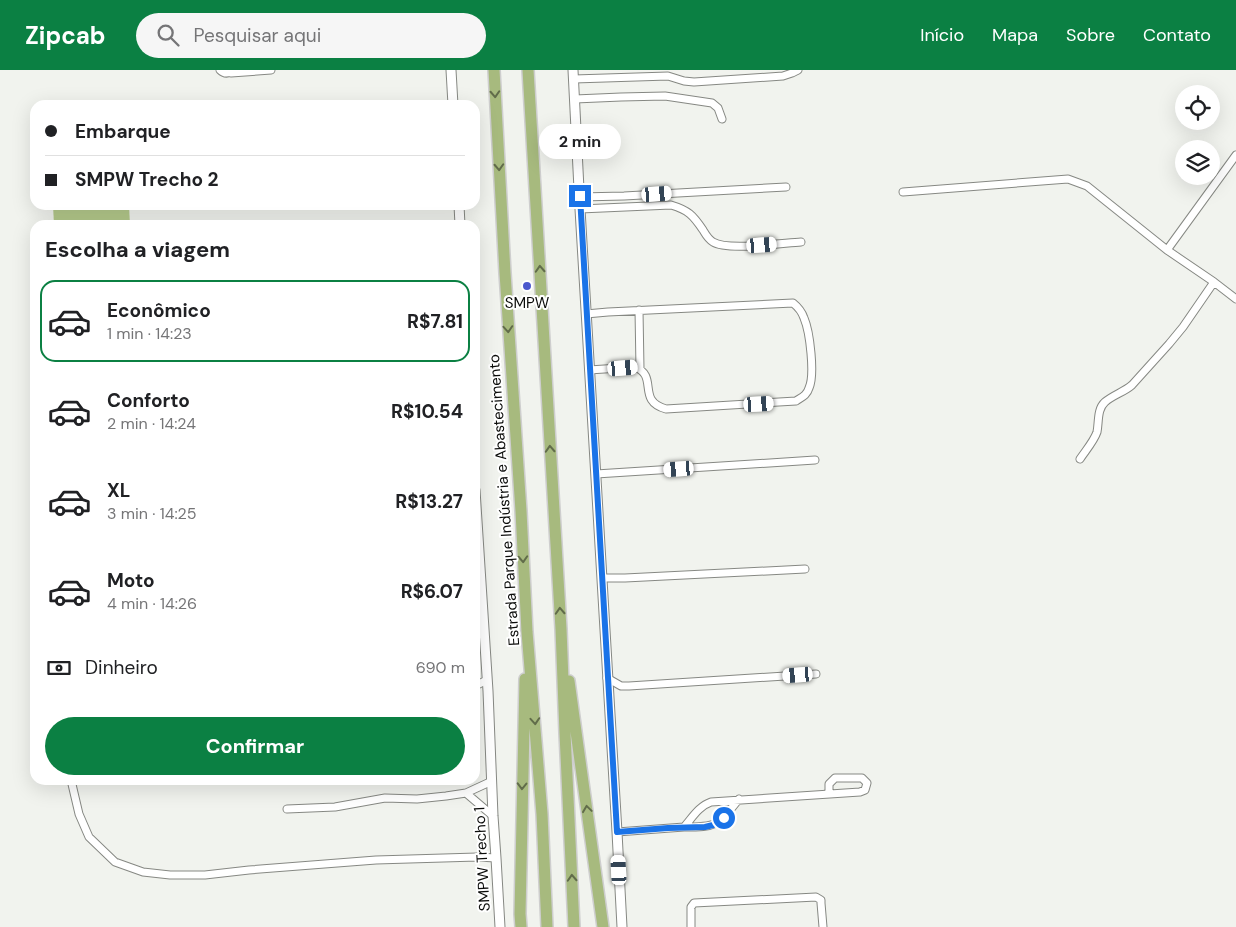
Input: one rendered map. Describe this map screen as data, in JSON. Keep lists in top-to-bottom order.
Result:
{
  "streets": {
    "highway": ["Estrada Parque Indústria e Abastecimento"],
    "street": ["SMPW Trecho 1"]
  },
  "places": ["SMPW"],
  "page": {
    "header": "Zipcab",
    "search": "Pesquisar aqui",
    "nav": [
      "Início",
      "Mapa",
      "Sobre",
      "Contato"
    ],
    "banner": ["Embarque", "SMPW Trecho 2"],
    "bubble": "2 min",
    "heading": "Escolha a viagem",
    "list": [
      {
        "name": "Econômico",
        "note": "1 min · 14:23",
        "value": "R$7.81"
      },
      {
        "name": "Conforto",
        "note": "2 min · 14:24",
        "value": "R$10.54"
      },
      {
        "name": "XL",
        "note": "3 min · 14:25",
        "value": "R$13.27"
      },
      {
        "name": "Moto",
        "note": "4 min · 14:26",
        "value": "R$6.07"
      }
    ],
    "pay": ["Dinheiro", "690 m"],
    "buttons": "Confirmar"
  }
}
